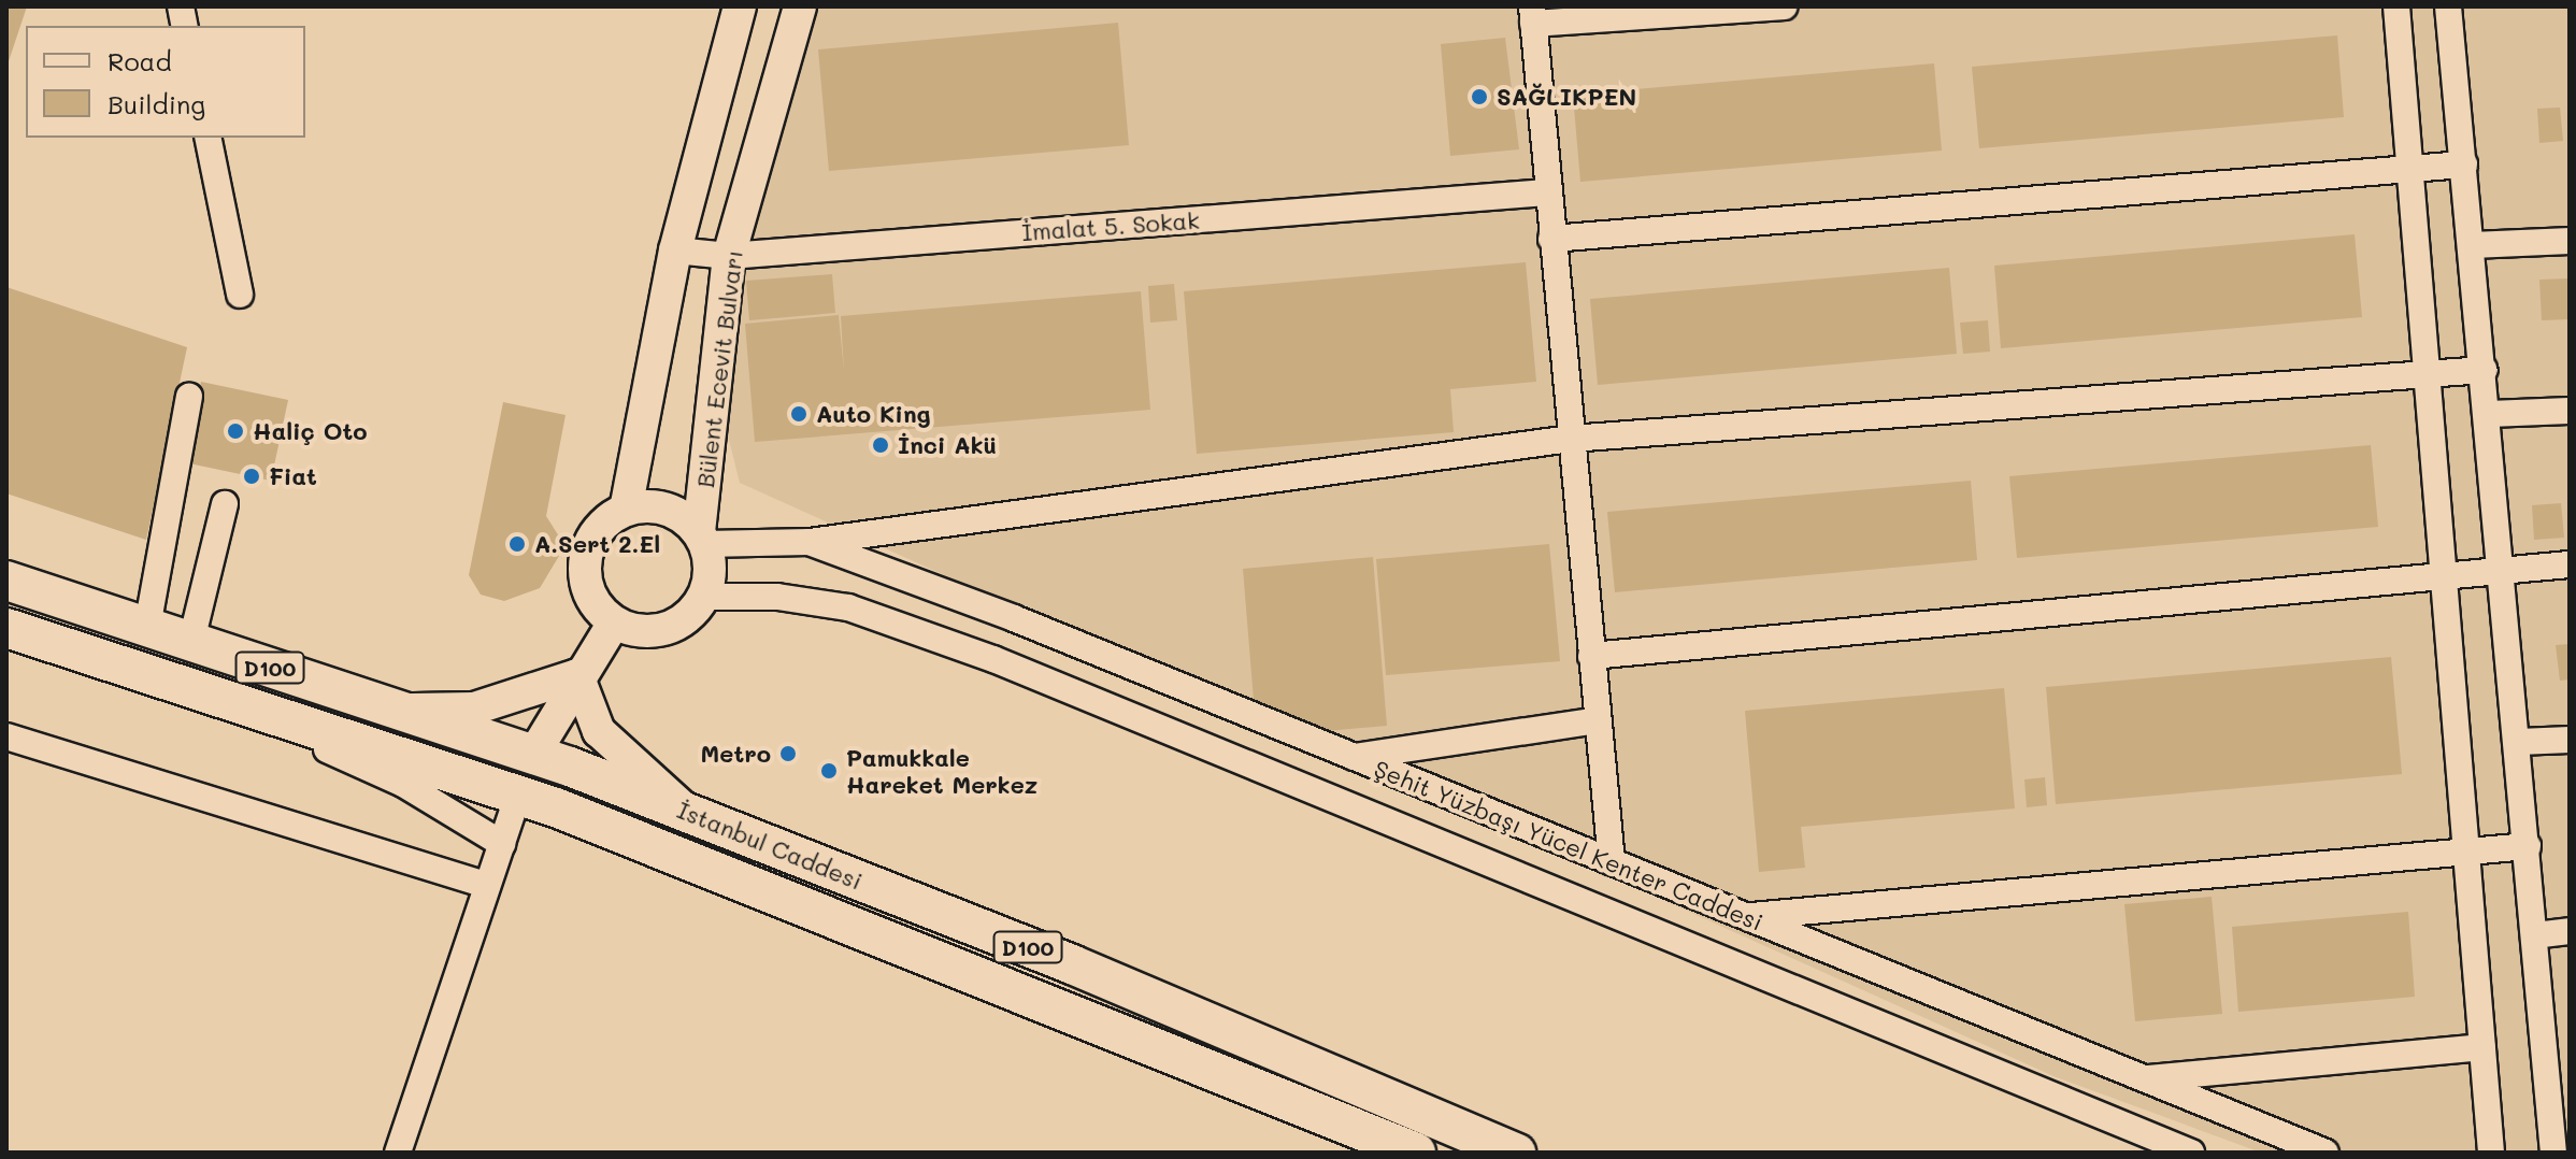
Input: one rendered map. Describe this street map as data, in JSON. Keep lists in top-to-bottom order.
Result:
{
  "streets": {
    "highway": ["D100", "İstanbul Caddesi"],
    "main road": ["Bülent Ecevit Bulvarı"],
    "street": ["İmalat 5. Sokak", "Şehit Yüzbaşı Yücel Kenter Caddesi"]
  },
  "crossings": [
    ["İmalat 5. Sokak", "Bülent Ecevit Bulvarı"],
    ["Bülent Ecevit Bulvarı", "Şehit Yüzbaşı Yücel Kenter Caddesi"]
  ],
  "places": [
    "SAĞLIKPEN",
    "Auto King",
    "Haliç Oto",
    "İnci Akü",
    "Fiat",
    "A.Sert 2.El",
    "Metro",
    "Pamukkale Hareket Merkez"
  ],
  "legend": ["Road", "Building"]
}
